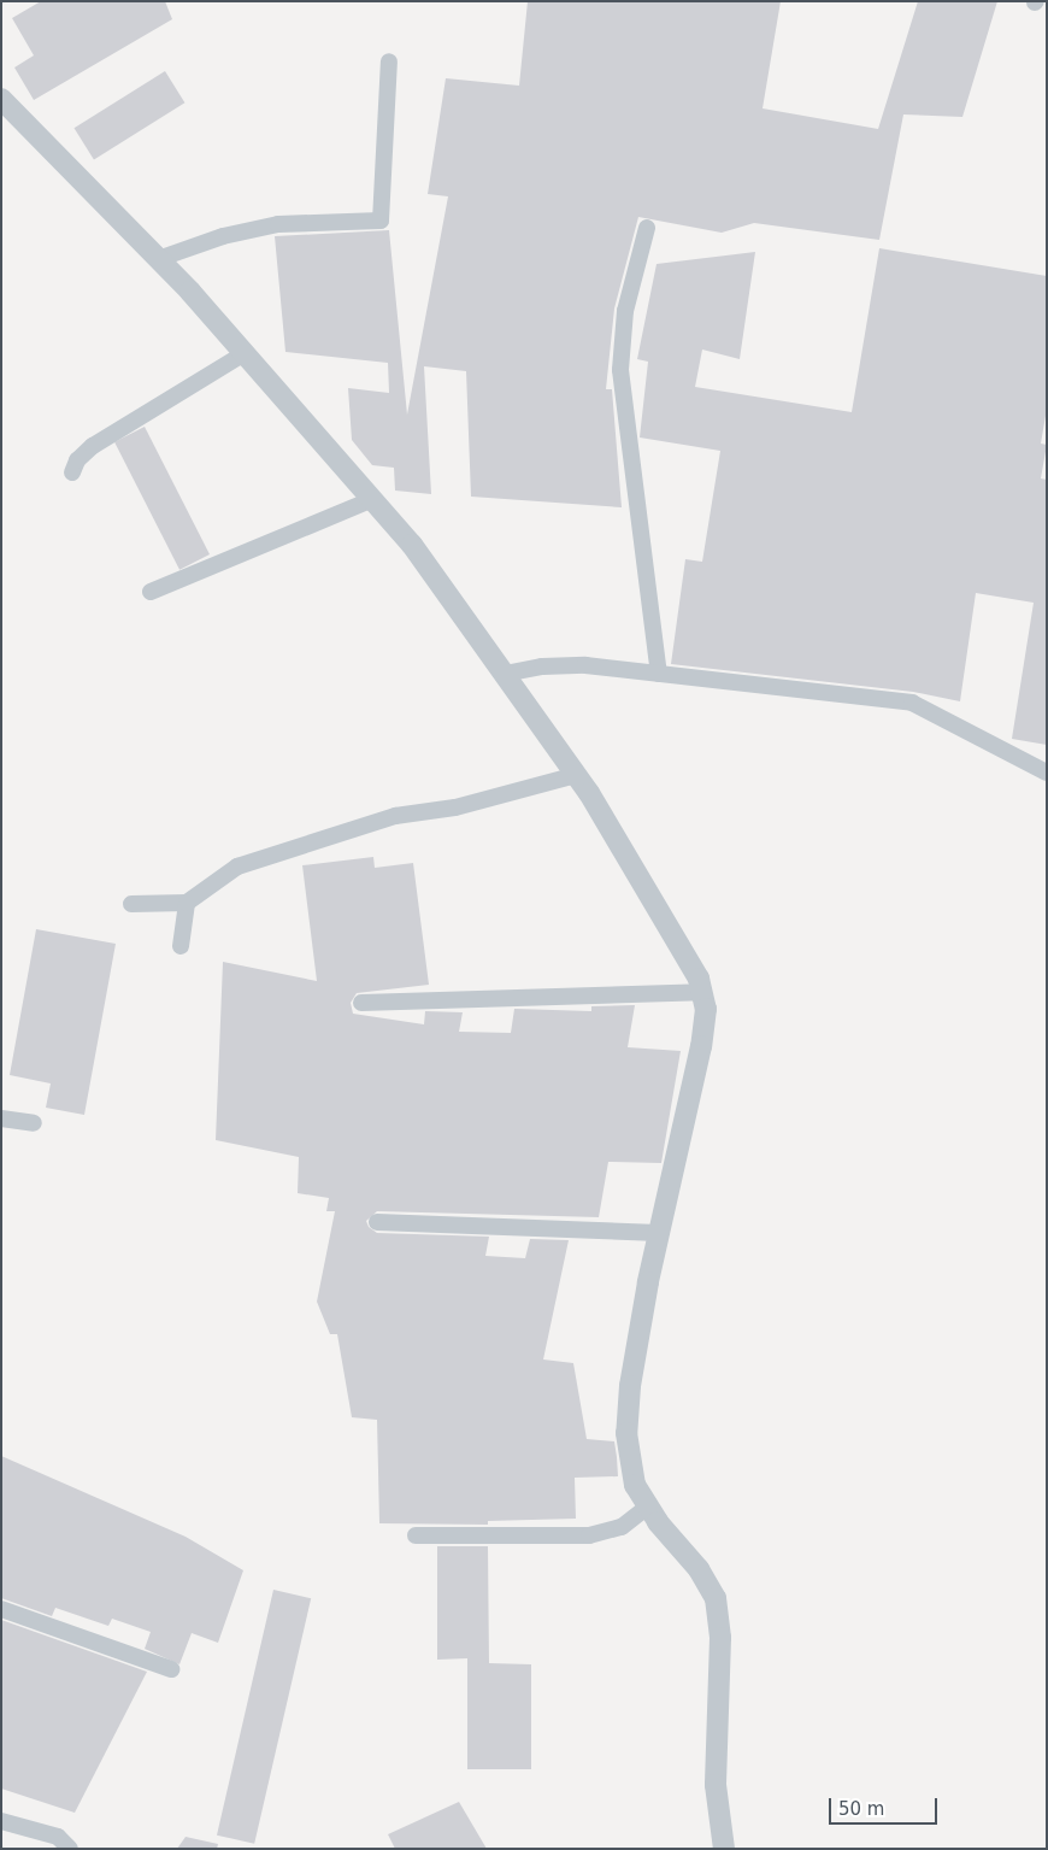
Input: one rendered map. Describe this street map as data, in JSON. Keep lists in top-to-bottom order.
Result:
{
  "scale_bar": "50 m"
}
